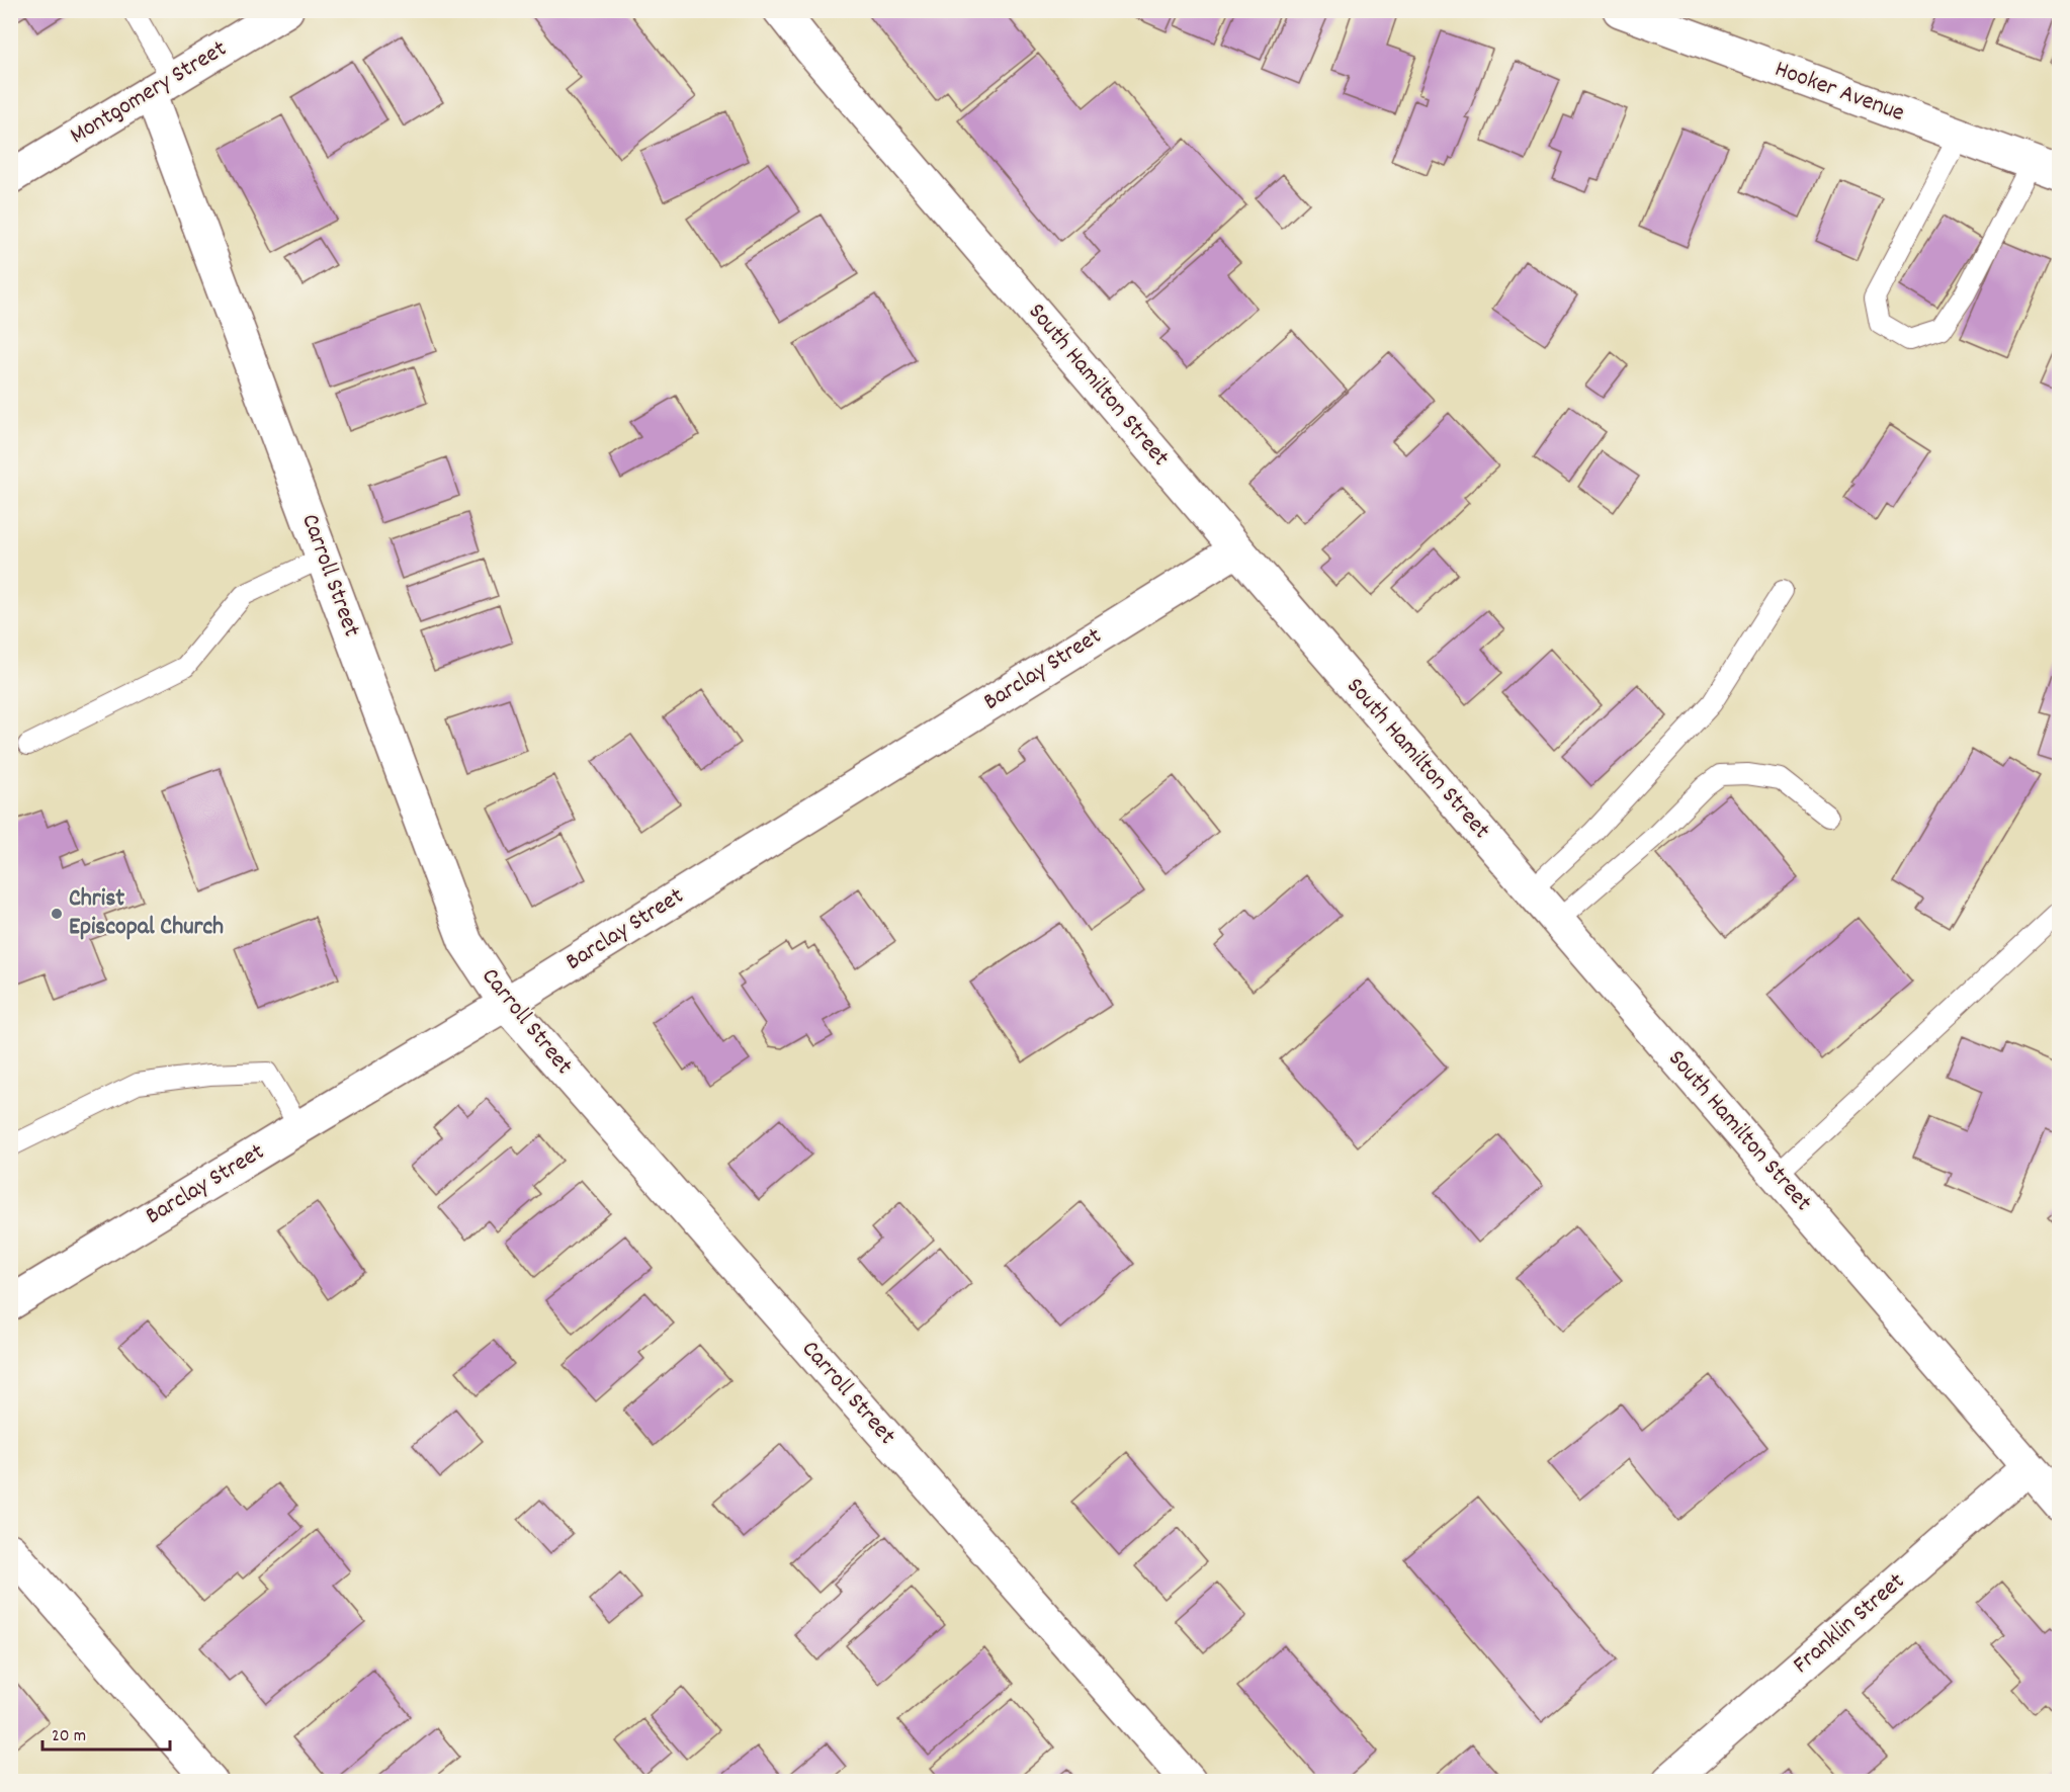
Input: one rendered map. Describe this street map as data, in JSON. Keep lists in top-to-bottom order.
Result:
{
  "streets": {
    "street": [
      "Hooker Avenue",
      "Montgomery Street",
      "South Hamilton Street",
      "Carroll Street",
      "Barclay Street",
      "Franklin Street"
    ]
  },
  "crossings": [
    ["Montgomery Street", "Carroll Street"],
    ["South Hamilton Street", "Barclay Street"],
    ["South Hamilton Street", "Franklin Street"],
    ["Carroll Street", "Barclay Street"]
  ],
  "places": ["Christ Episcopal Church"],
  "scale_bar": "20 m"
}
